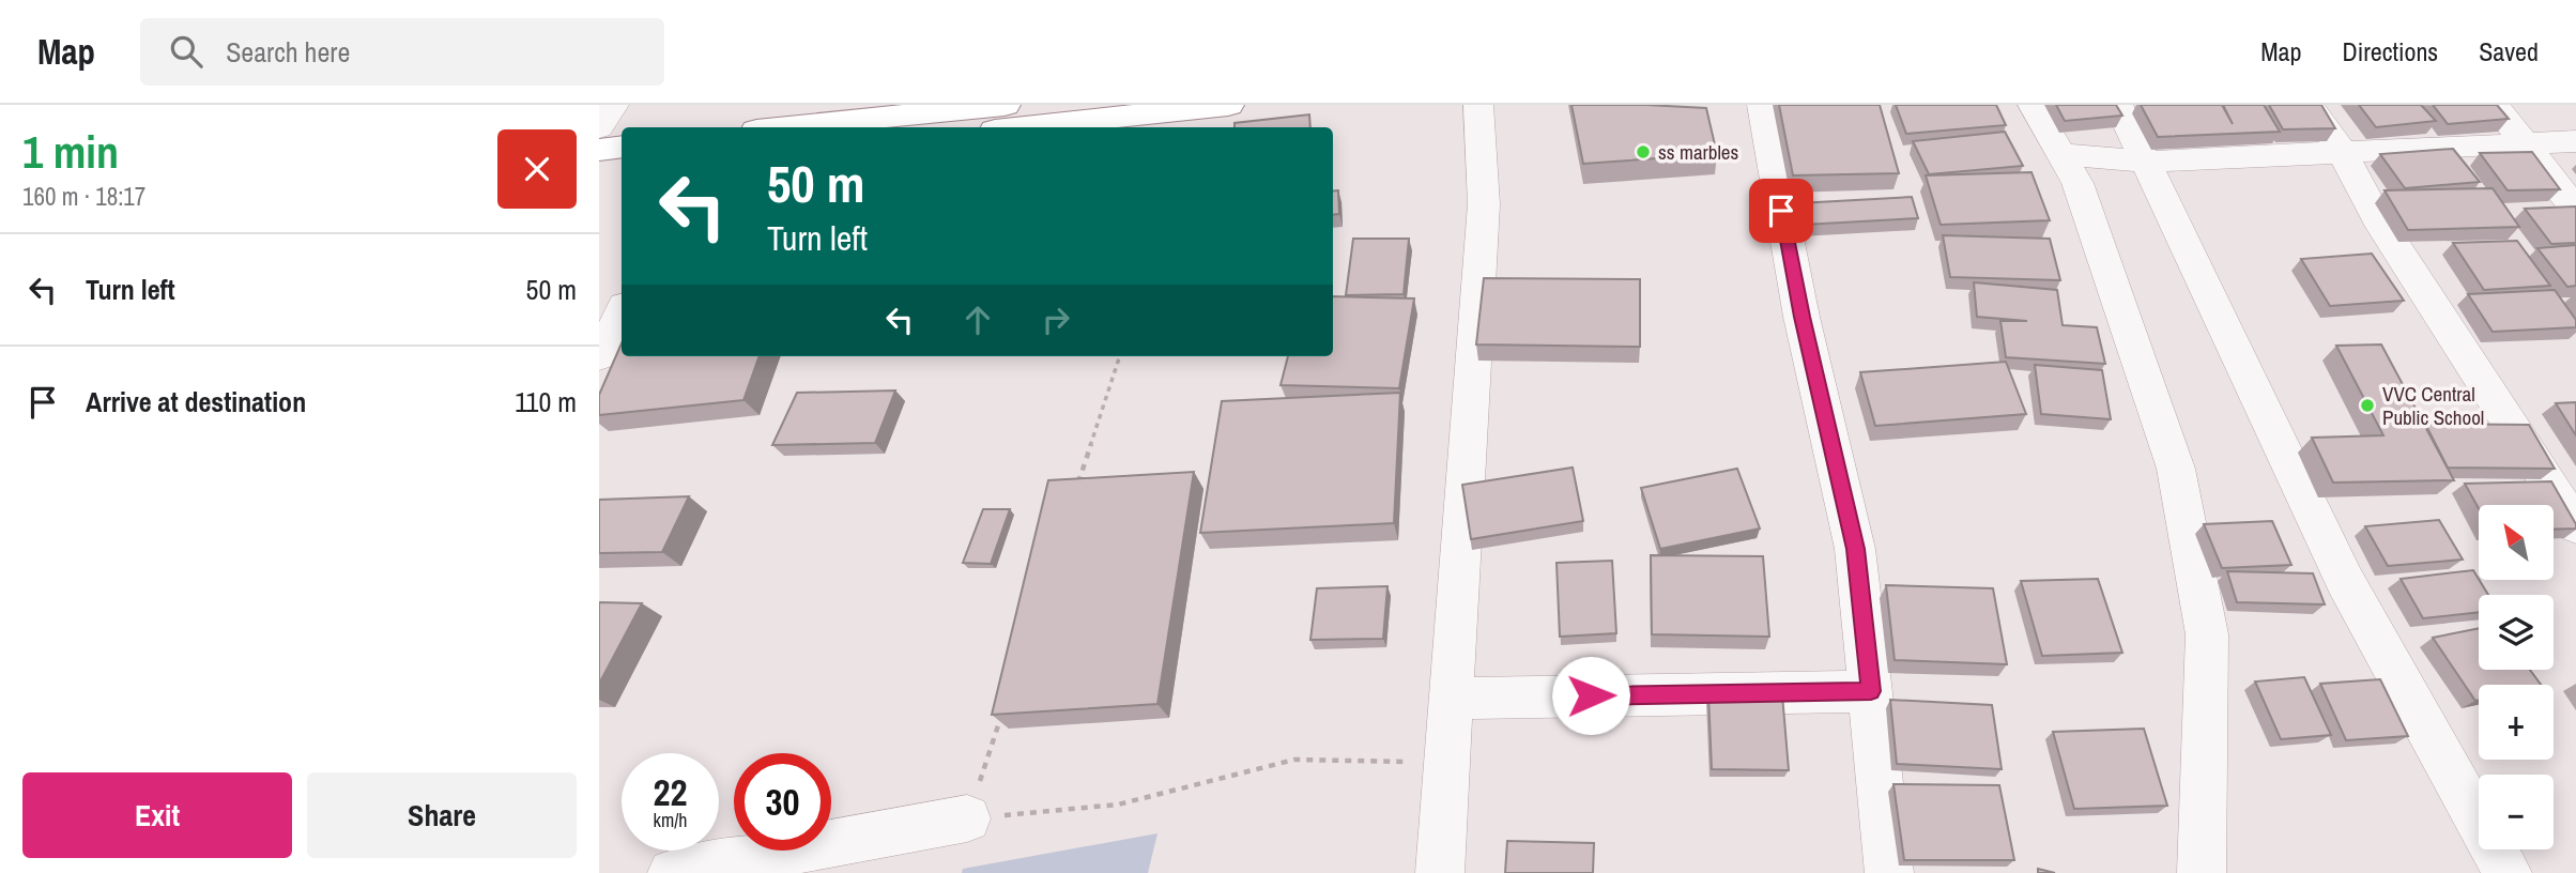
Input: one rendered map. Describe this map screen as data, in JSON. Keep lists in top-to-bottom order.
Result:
{
  "places": ["ss marbles", "VVC Central Public School"],
  "north": "top left",
  "page": {
    "header": "Map",
    "search": "Search here",
    "nav": ["Map", "Directions", "Saved"],
    "heading": ["1 min", "160 m · 18:17"],
    "turn": ["50 m", "Turn left"],
    "list": [
      {
        "name": "Turn left",
        "value": "50 m"
      },
      {
        "name": "Arrive at destination",
        "value": "110 m"
      }
    ],
    "map_buttons": ["+", "−"],
    "speed": "22 km/h",
    "limit": "30",
    "buttons": ["Exit", "Share"]
  }
}
